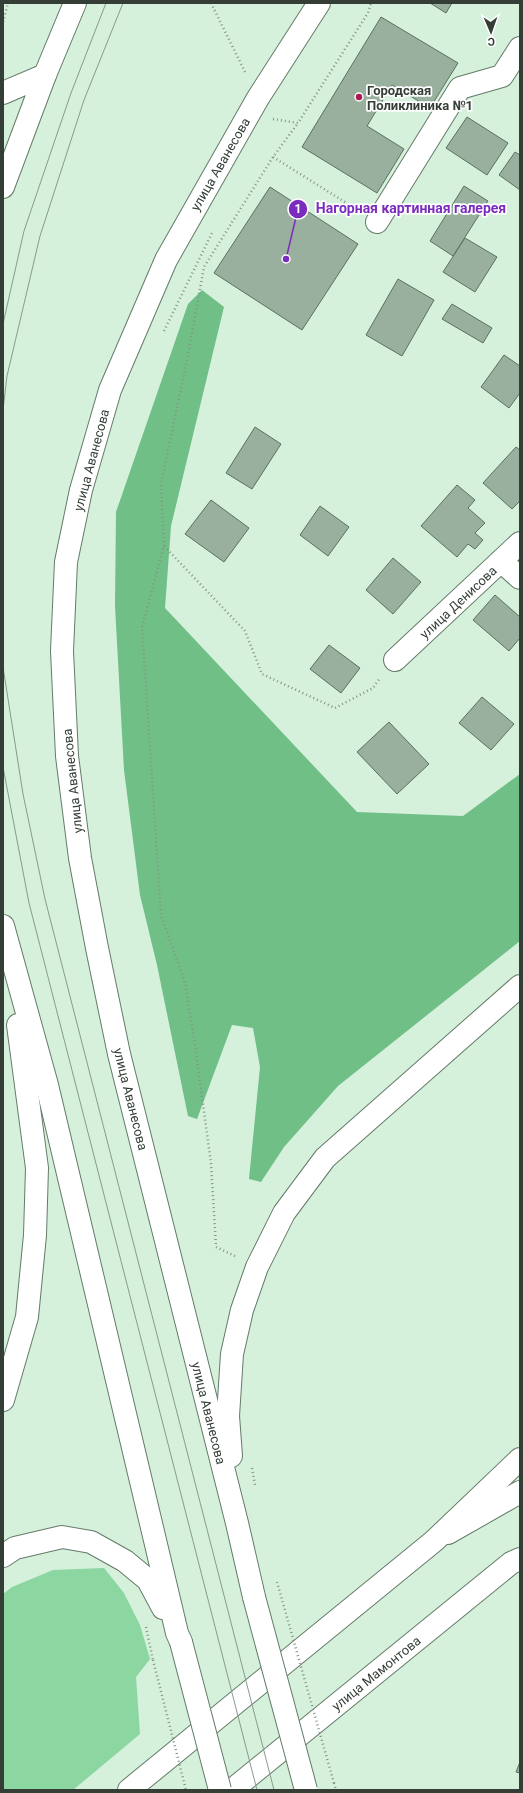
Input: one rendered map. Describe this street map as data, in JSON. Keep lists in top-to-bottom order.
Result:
{
  "streets": {
    "main road": ["улица Аванесова", "улица Денисова", "улица Мамонтова"]
  },
  "places": ["Городская Поликлиника №1", "Нагорная картинная галерея"],
  "north": "bottom"
}
